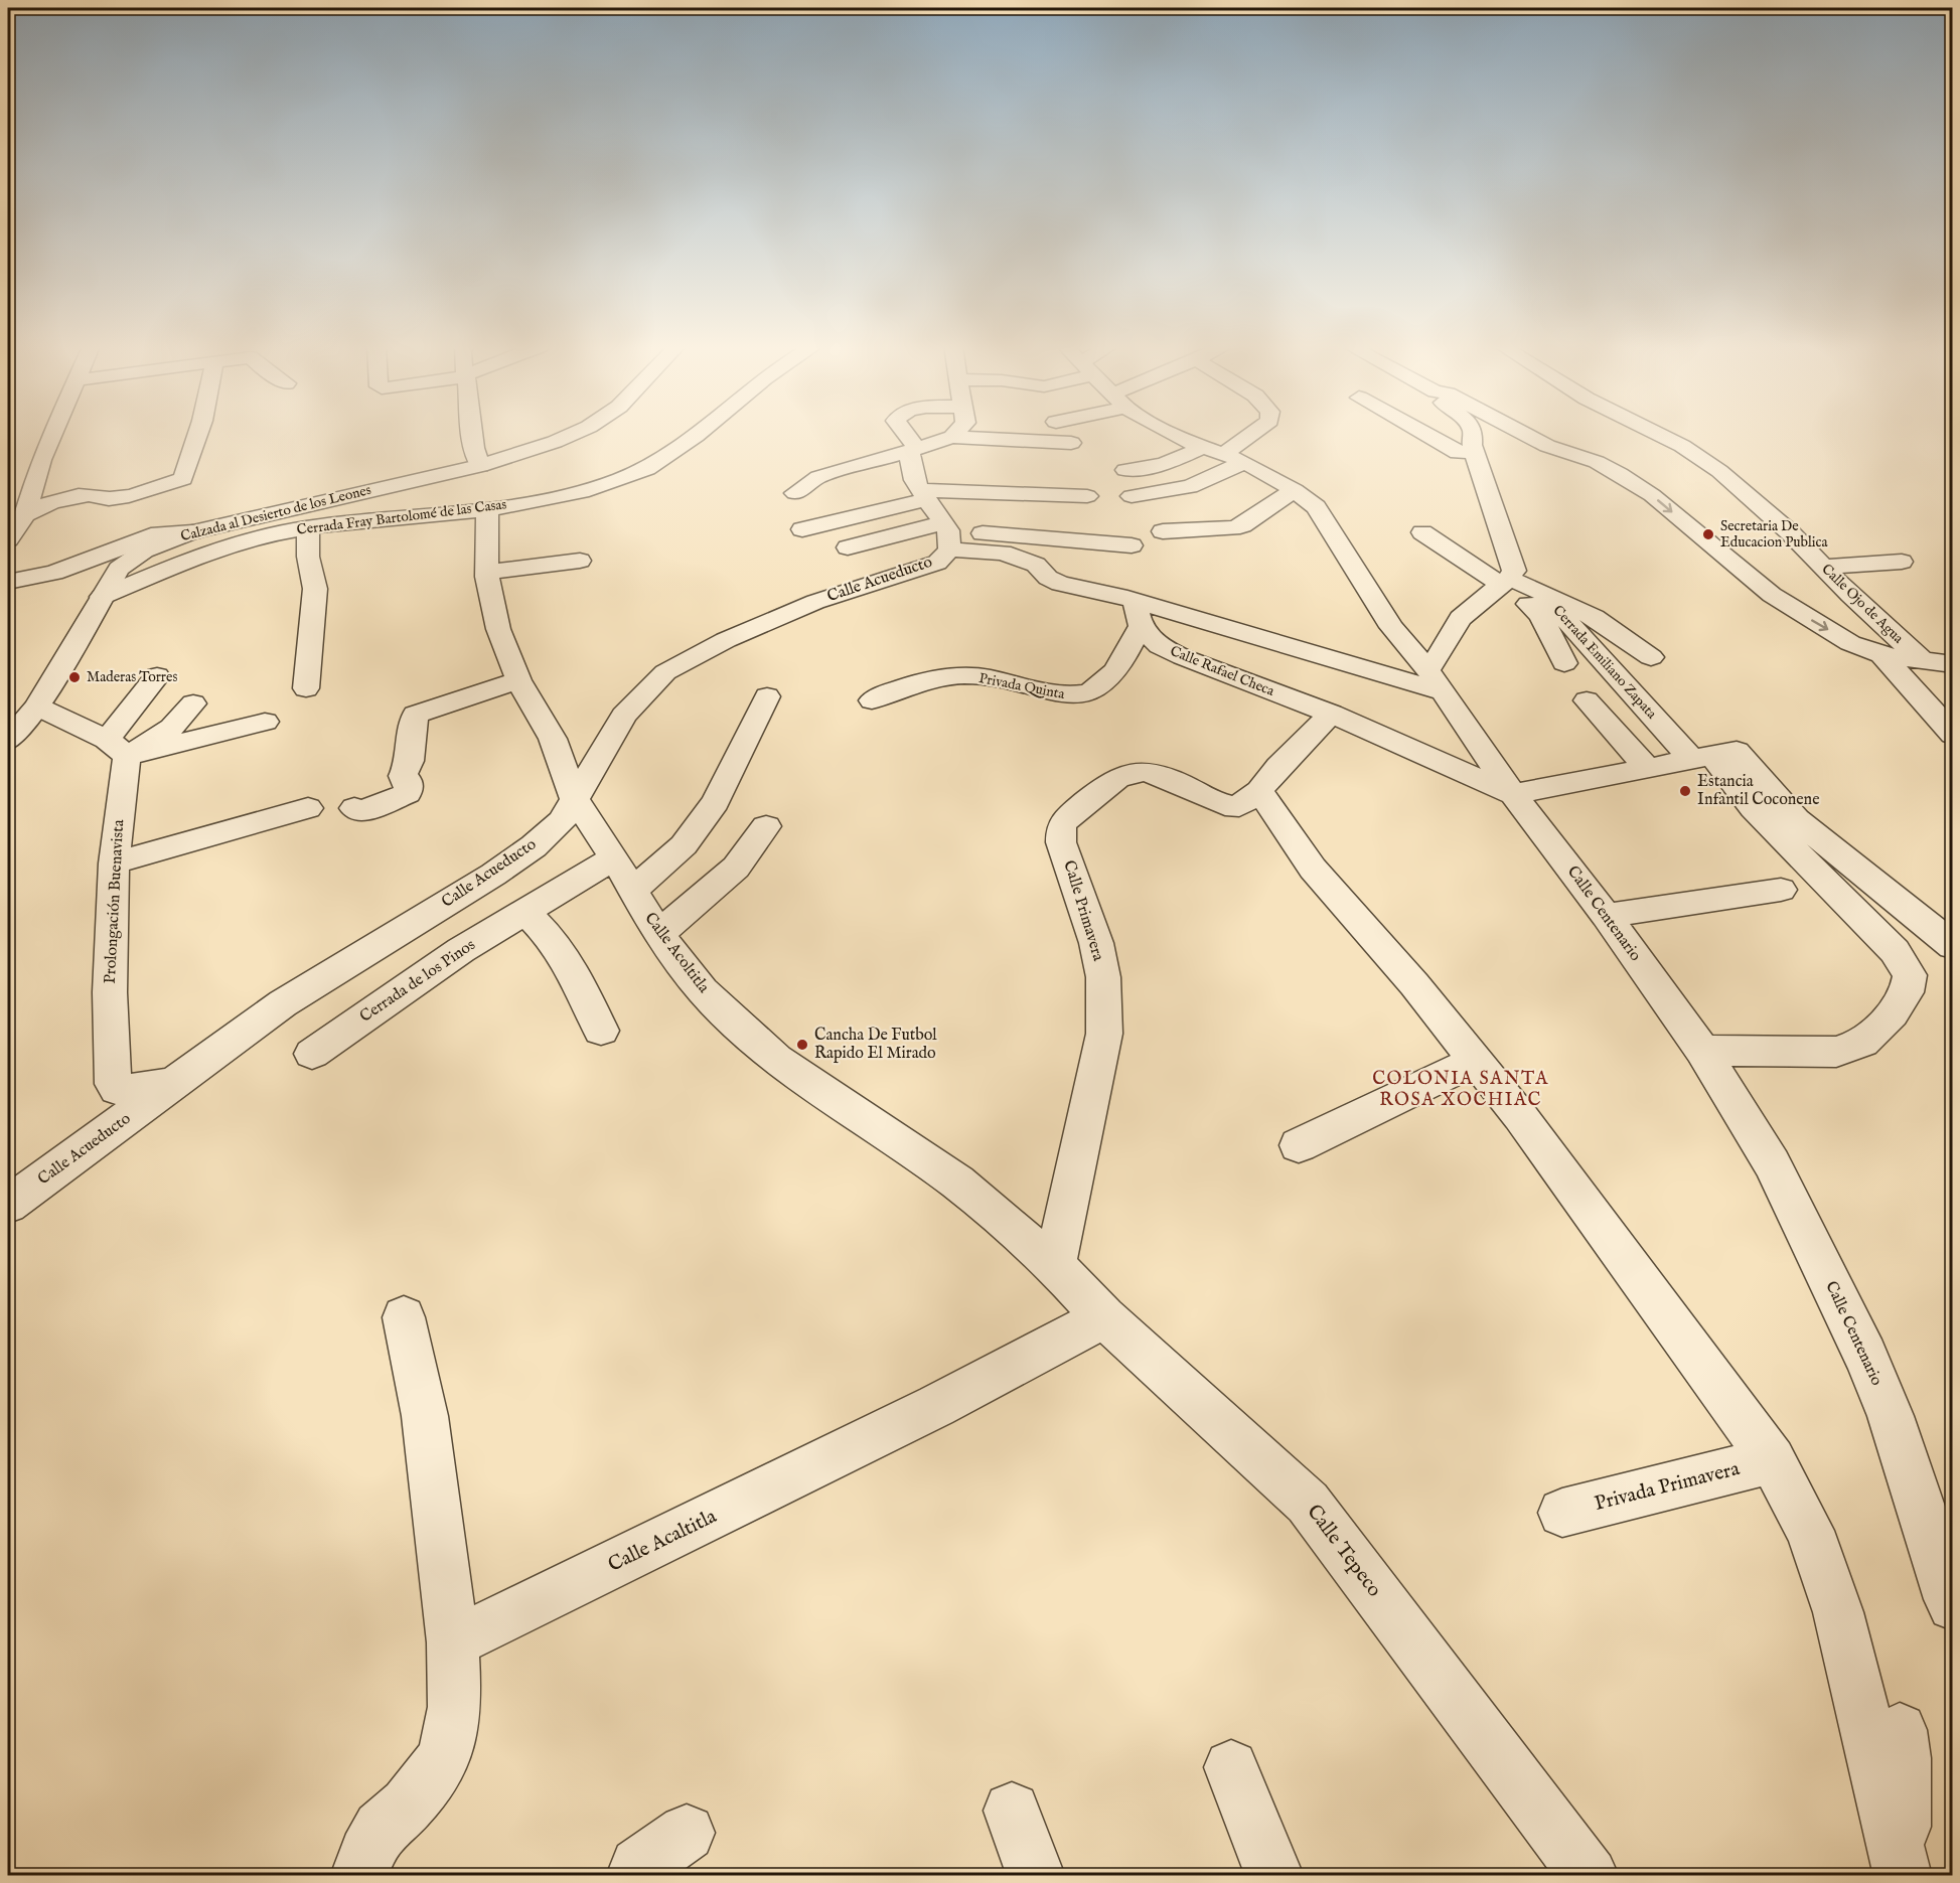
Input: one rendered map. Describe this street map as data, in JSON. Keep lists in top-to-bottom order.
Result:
{
  "streets": {
    "street": [
      "Calzada al Desierto de los Leones",
      "Cerrada Fray Bartolomé de las Casas",
      "Calle Acueducto",
      "Calle Ojo de Agua",
      "Cerrada Emiliano Zapata",
      "Calle Rafael Checa",
      "Privada Quinta",
      "Prolongación Buenavista",
      "Calle Primavera",
      "Calle Centenario",
      "Calle Acoltitla",
      "Cerrada de los Pinos",
      "Privada Primavera",
      "Calle Acaltitla",
      "Calle Tepeco"
    ]
  },
  "crossings": [
    ["Calzada al Desierto de los Leones", "Cerrada Fray Bartolomé de las Casas"],
    ["Cerrada Fray Bartolomé de las Casas", "Calle Acoltitla"],
    ["Calle Acueducto", "Calle Rafael Checa"],
    ["Calle Acueducto", "Prolongación Buenavista"],
    ["Calle Acueducto", "Calle Acoltitla"],
    ["Cerrada Emiliano Zapata", "Calle Centenario"],
    ["Calle Rafael Checa", "Privada Quinta"],
    ["Calle Rafael Checa", "Calle Centenario"],
    ["Calle Primavera", "Calle Acoltitla"],
    ["Calle Primavera", "Calle Tepeco"],
    ["Calle Acoltitla", "Cerrada de los Pinos"],
    ["Calle Acoltitla", "Calle Tepeco"],
    ["Calle Acaltitla", "Calle Tepeco"]
  ],
  "districts": ["COLONIA SANTA ROSA XOCHIAC"],
  "places": [
    "Secretaria De Educacion Publica",
    "Maderas Torres",
    "Estancia Infantil Coconene",
    "Cancha De Futbol Rapido El Mirado"
  ]
}
